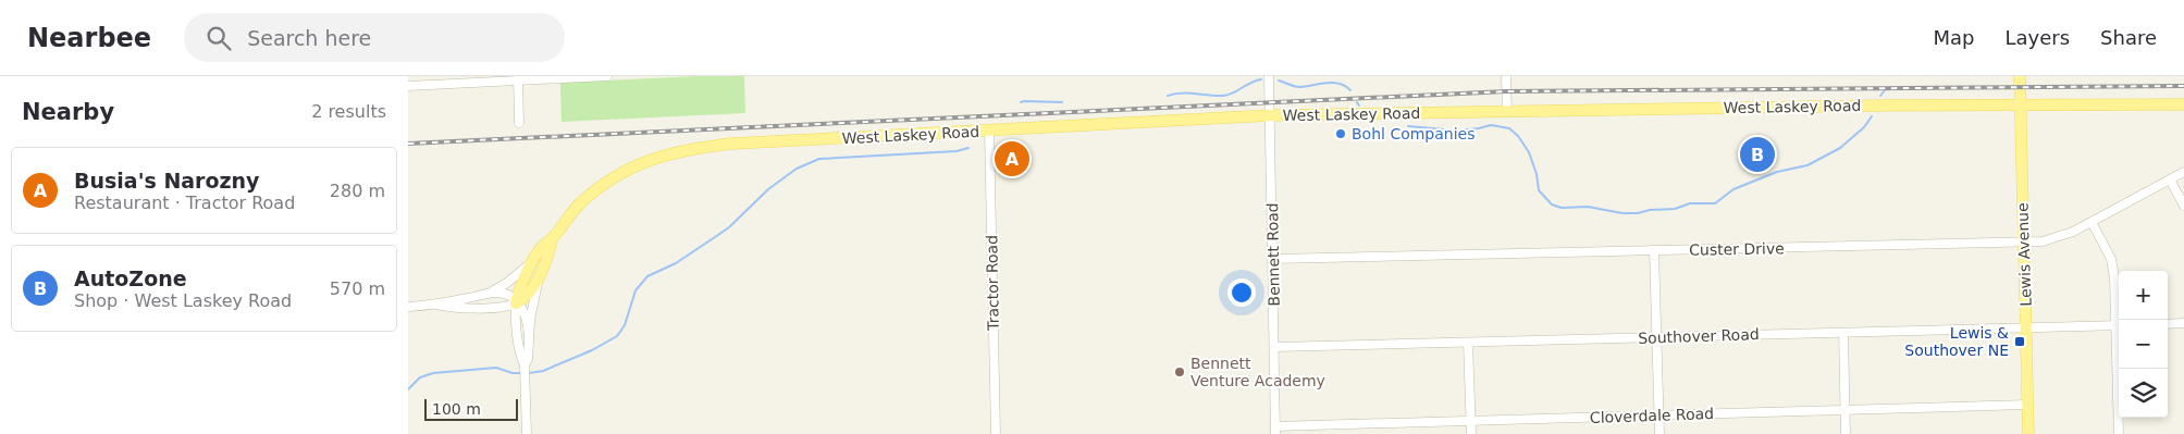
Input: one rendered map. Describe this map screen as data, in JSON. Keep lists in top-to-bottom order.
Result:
{
  "streets": {
    "main road": ["West Laskey Road", "Lewis Avenue"],
    "street": [
      "Custer Drive",
      "Bennett Road",
      "Tractor Road",
      "Southover Road",
      "Cloverdale Road"
    ]
  },
  "crossings": [
    ["West Laskey Road", "Bennett Road"],
    ["West Laskey Road", "Lewis Avenue"],
    ["West Laskey Road", "Tractor Road"],
    ["Custer Drive", "Bennett Road"],
    ["Custer Drive", "Lewis Avenue"],
    ["Bennett Road", "Southover Road"],
    ["Bennett Road", "Cloverdale Road"],
    ["Lewis Avenue", "Southover Road"],
    ["Lewis Avenue", "Cloverdale Road"]
  ],
  "places": {
    "other": ["Bohl Companies", "Bennett Venture Academy"],
    "transit": ["Lewis & Southover NE"]
  },
  "scale_bar": "100 m",
  "page": {
    "header": "Nearbee",
    "search": "Search here",
    "nav": ["Map", "Layers", "Share"],
    "heading": ["Nearby", "2 results"],
    "pins": ["B", "A"],
    "list": [
      {
        "mark": "A",
        "name": "Busia's Narozny",
        "note": "Restaurant · Tractor Road",
        "value": "280 m"
      },
      {
        "mark": "B",
        "name": "AutoZone",
        "note": "Shop · West Laskey Road",
        "value": "570 m"
      }
    ],
    "map_buttons": ["+", "−"],
    "scale": "100 m"
  }
}
